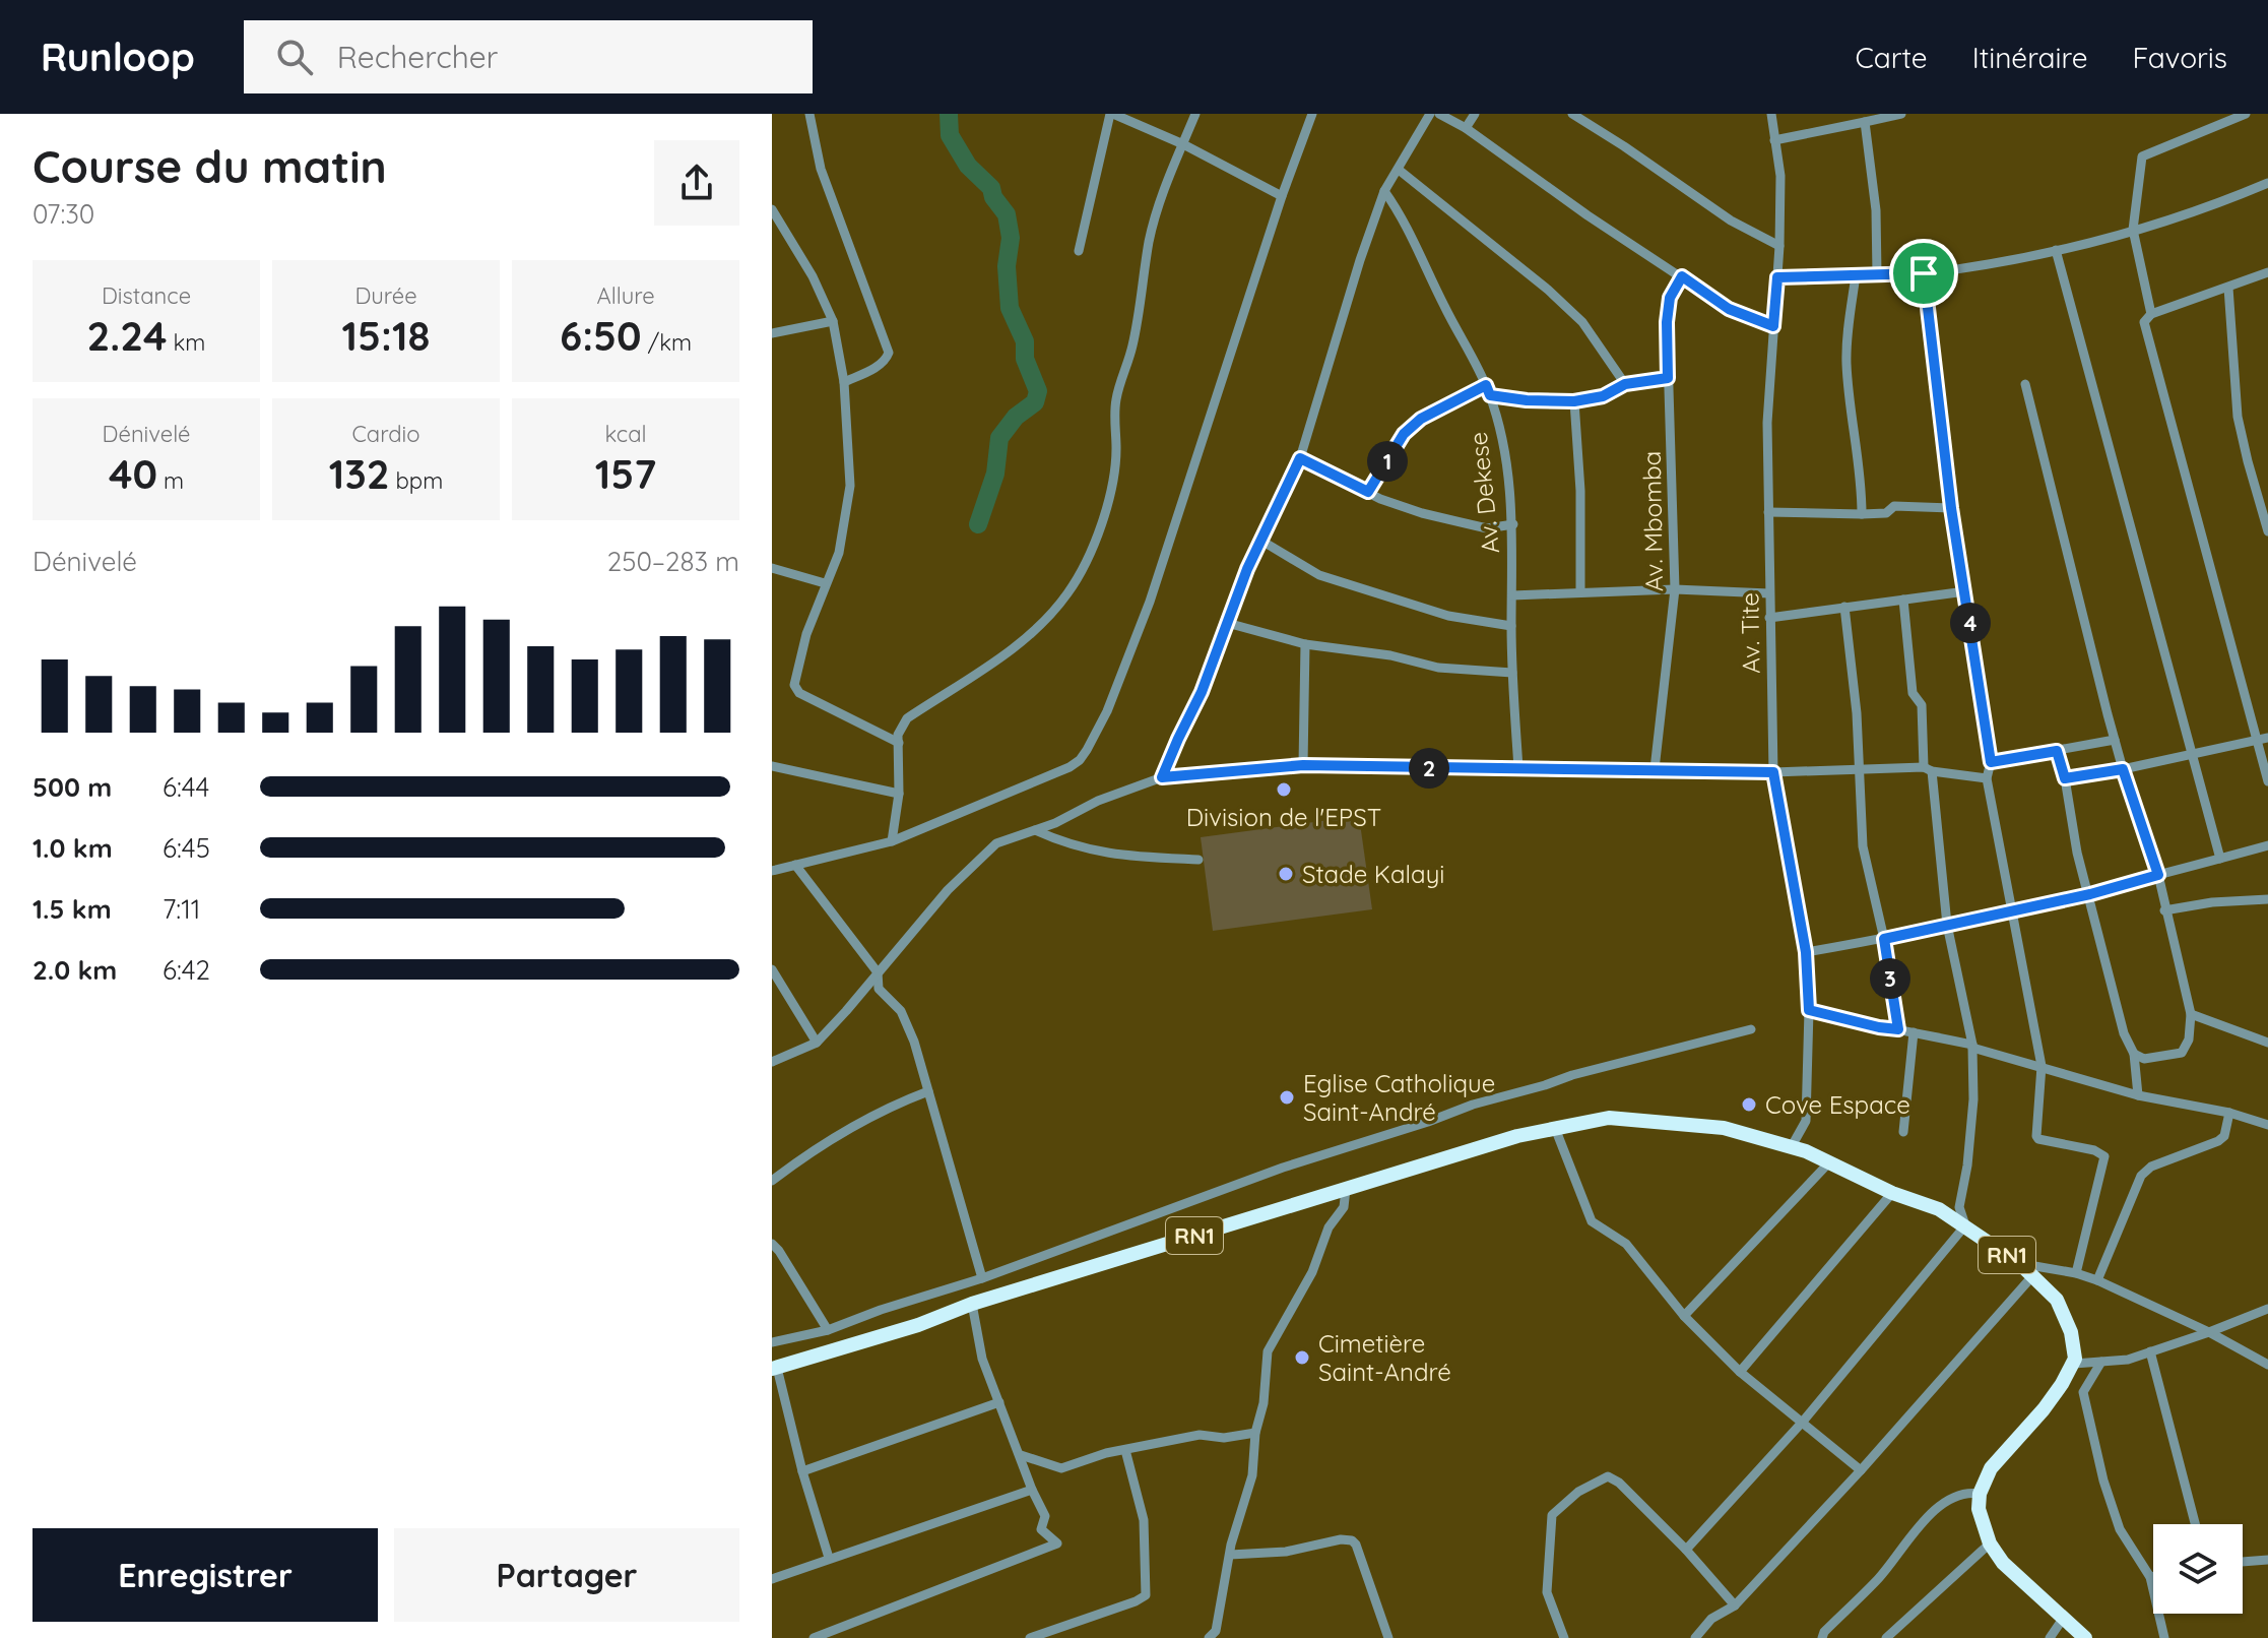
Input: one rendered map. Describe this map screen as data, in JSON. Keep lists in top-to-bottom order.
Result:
{
  "streets": {
    "highway": ["RN1"],
    "street": ["Av. Dekese", "Av. Mbomba", "Av. Tite"]
  },
  "crossings": [
    ["Av. Tite", "RN1"]
  ],
  "places": [
    "Division de l'EPST",
    "Stade Kalayi",
    "Eglise Catholique Saint-André",
    "Cove Espace",
    "Cimetière Saint-André"
  ],
  "page": {
    "header": "Runloop",
    "search": "Rechercher",
    "nav": ["Carte", "Itinéraire", "Favoris"],
    "heading": ["Course du matin", "07:30"],
    "stats": [
      ["Distance", "2.24 km"],
      ["Durée", "15:18"],
      ["Allure", "6:50 /km"],
      ["Dénivelé", "40 m"],
      ["Cardio", "132 bpm"],
      ["kcal", "157"]
    ],
    "pins": [
      "1",
      "4",
      "2",
      "3"
    ],
    "chart": ["Dénivelé", "250–283 m"],
    "list": [
      {
        "name": "500 m",
        "note": "6:44"
      },
      {
        "name": "1.0 km",
        "note": "6:45"
      },
      {
        "name": "1.5 km",
        "note": "7:11"
      },
      {
        "name": "2.0 km",
        "note": "6:42"
      }
    ],
    "buttons": ["Enregistrer", "Partager"]
  }
}
